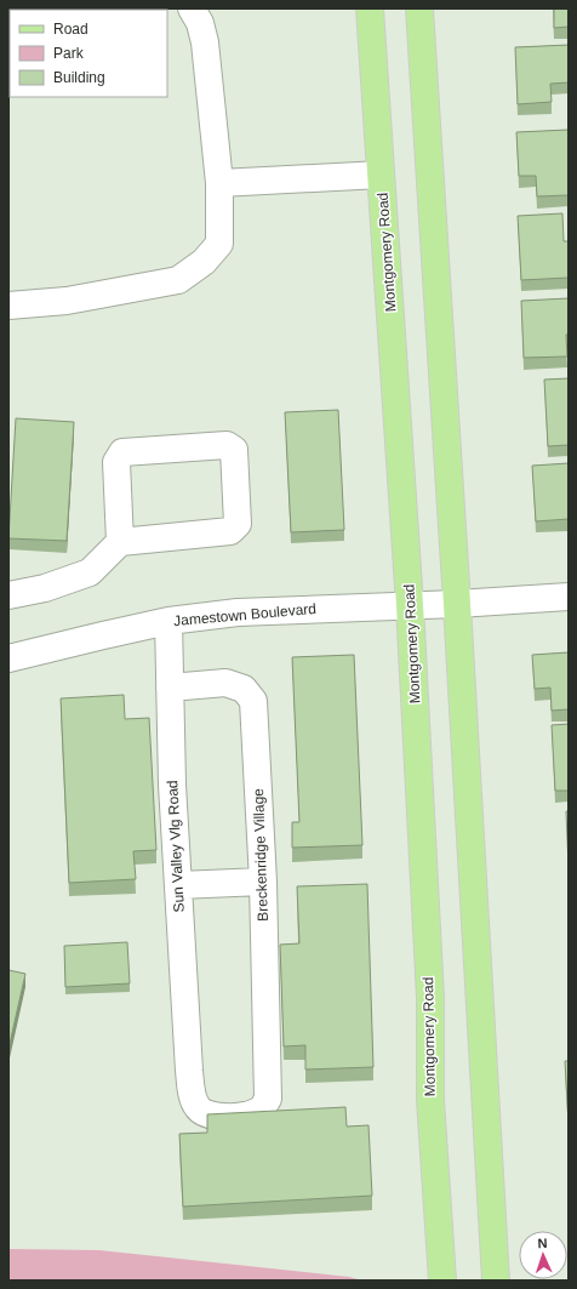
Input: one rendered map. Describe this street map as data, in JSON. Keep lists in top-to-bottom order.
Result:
{
  "streets": {
    "main road": ["Montgomery Road"],
    "street": ["Jamestown Boulevard", "Sun Valley Vlg Road", "Breckenridge Village"]
  },
  "crossings": [
    ["Montgomery Road", "Jamestown Boulevard"],
    ["Jamestown Boulevard", "Sun Valley Vlg Road"],
    ["Sun Valley Vlg Road", "Breckenridge Village"]
  ],
  "legend": ["Road", "Park", "Building"],
  "north": "top"
}
